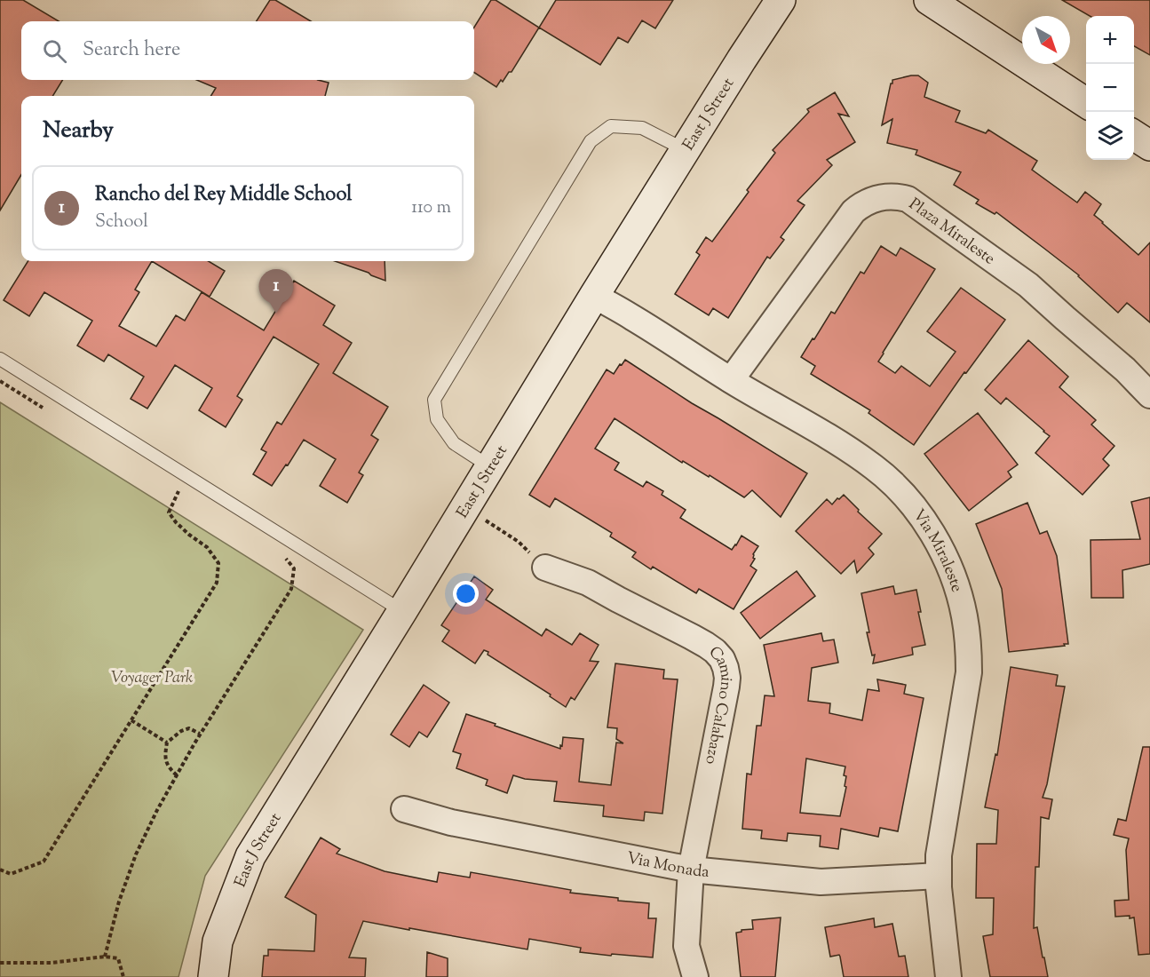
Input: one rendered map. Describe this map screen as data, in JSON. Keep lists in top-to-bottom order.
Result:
{
  "streets": {
    "street": [
      "East J Street",
      "Plaza Miraleste",
      "Via Miraleste",
      "Camino Calabazo",
      "Via Monada"
    ]
  },
  "crossings": [
    ["East J Street", "Via Miraleste"],
    ["Plaza Miraleste", "Via Miraleste"],
    ["Via Miraleste", "Via Monada"],
    ["Camino Calabazo", "Via Monada"]
  ],
  "parks": ["Voyager Park"],
  "north": "bottom right",
  "page": {
    "map_buttons": ["+", "−"],
    "search": "Search here",
    "heading": "Nearby",
    "list": [
      {
        "mark": "1",
        "name": "Rancho del Rey Middle School",
        "note": "School",
        "value": "110 m"
      }
    ],
    "pins": "1"
  }
}
